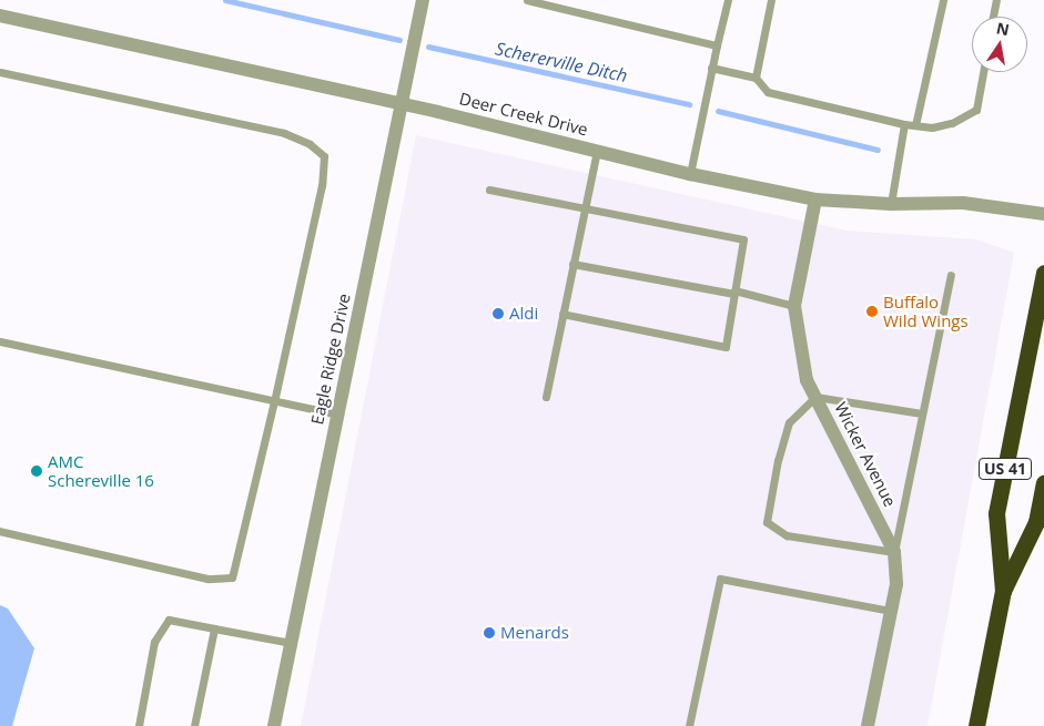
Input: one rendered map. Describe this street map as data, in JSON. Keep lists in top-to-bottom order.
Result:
{
  "streets": {
    "highway": ["US 41"],
    "street": ["Deer Creek Drive", "Eagle Ridge Drive", "Wicker Avenue"]
  },
  "crossings": [
    ["Deer Creek Drive", "Eagle Ridge Drive"],
    ["Deer Creek Drive", "Wicker Avenue"]
  ],
  "water": ["Schererville Ditch"],
  "places": [
    "Buffalo Wild Wings",
    "Aldi",
    "AMC Schereville 16",
    "Menards"
  ],
  "north": "top"
}
